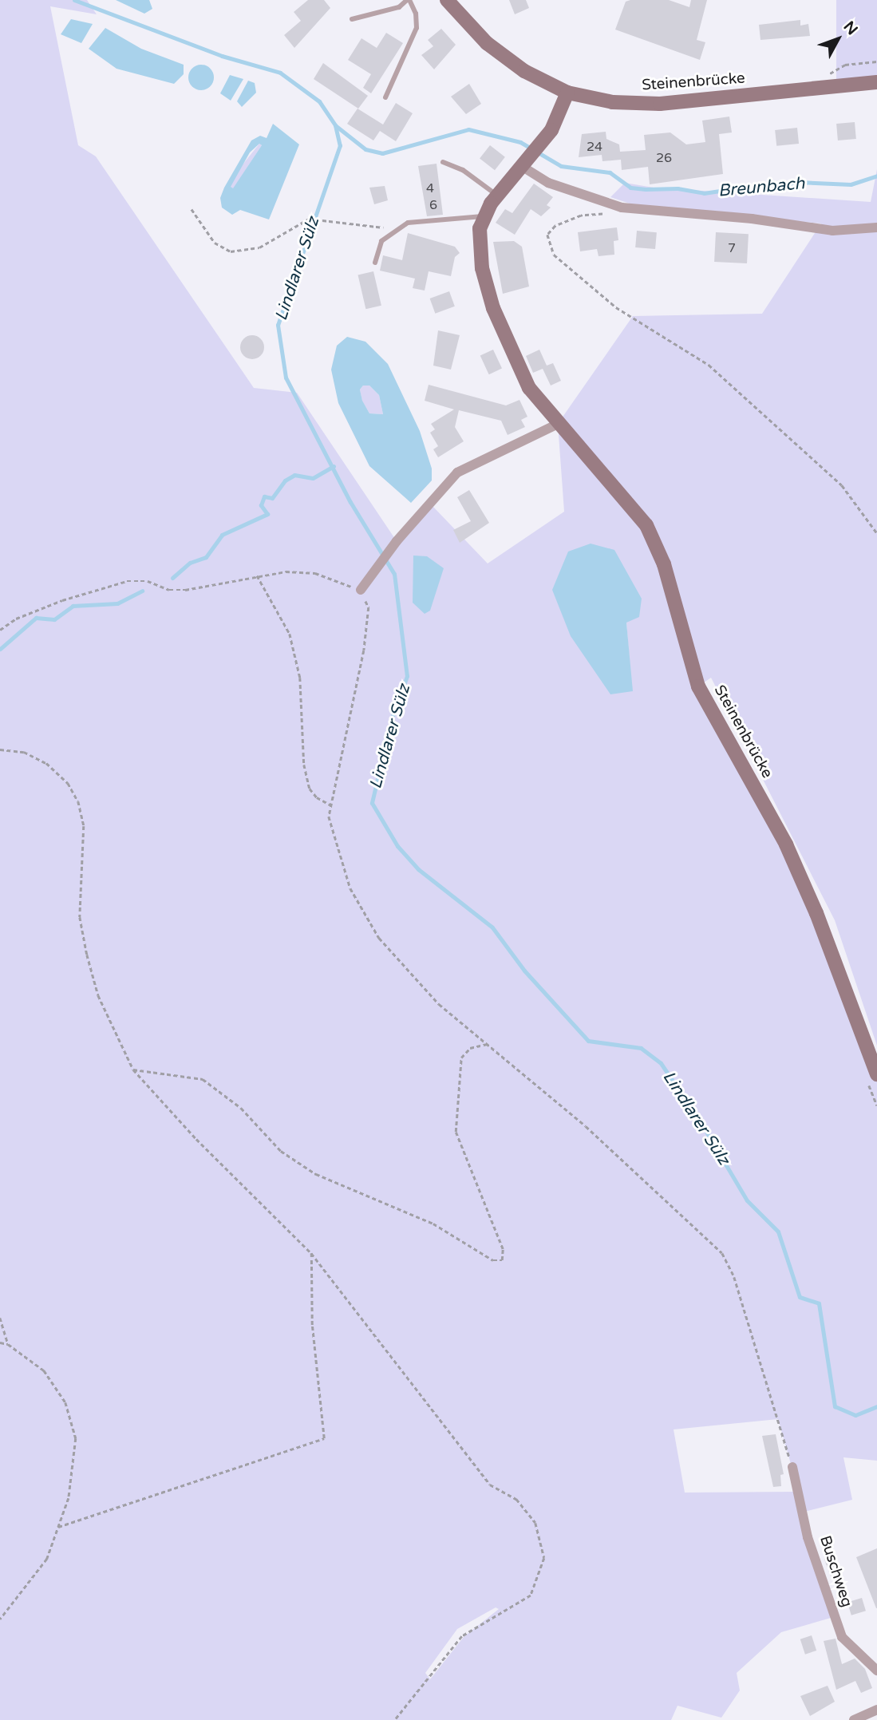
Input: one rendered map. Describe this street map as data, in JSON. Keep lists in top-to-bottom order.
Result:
{
  "streets": {
    "main road": ["Steinenbrücke"],
    "street": ["Buschweg"]
  },
  "water": ["Breunbach", "Lindlarer Sülz"],
  "house_numbers": [
    "24",
    "26",
    "4",
    "6",
    "7"
  ],
  "north": "top right"
}
